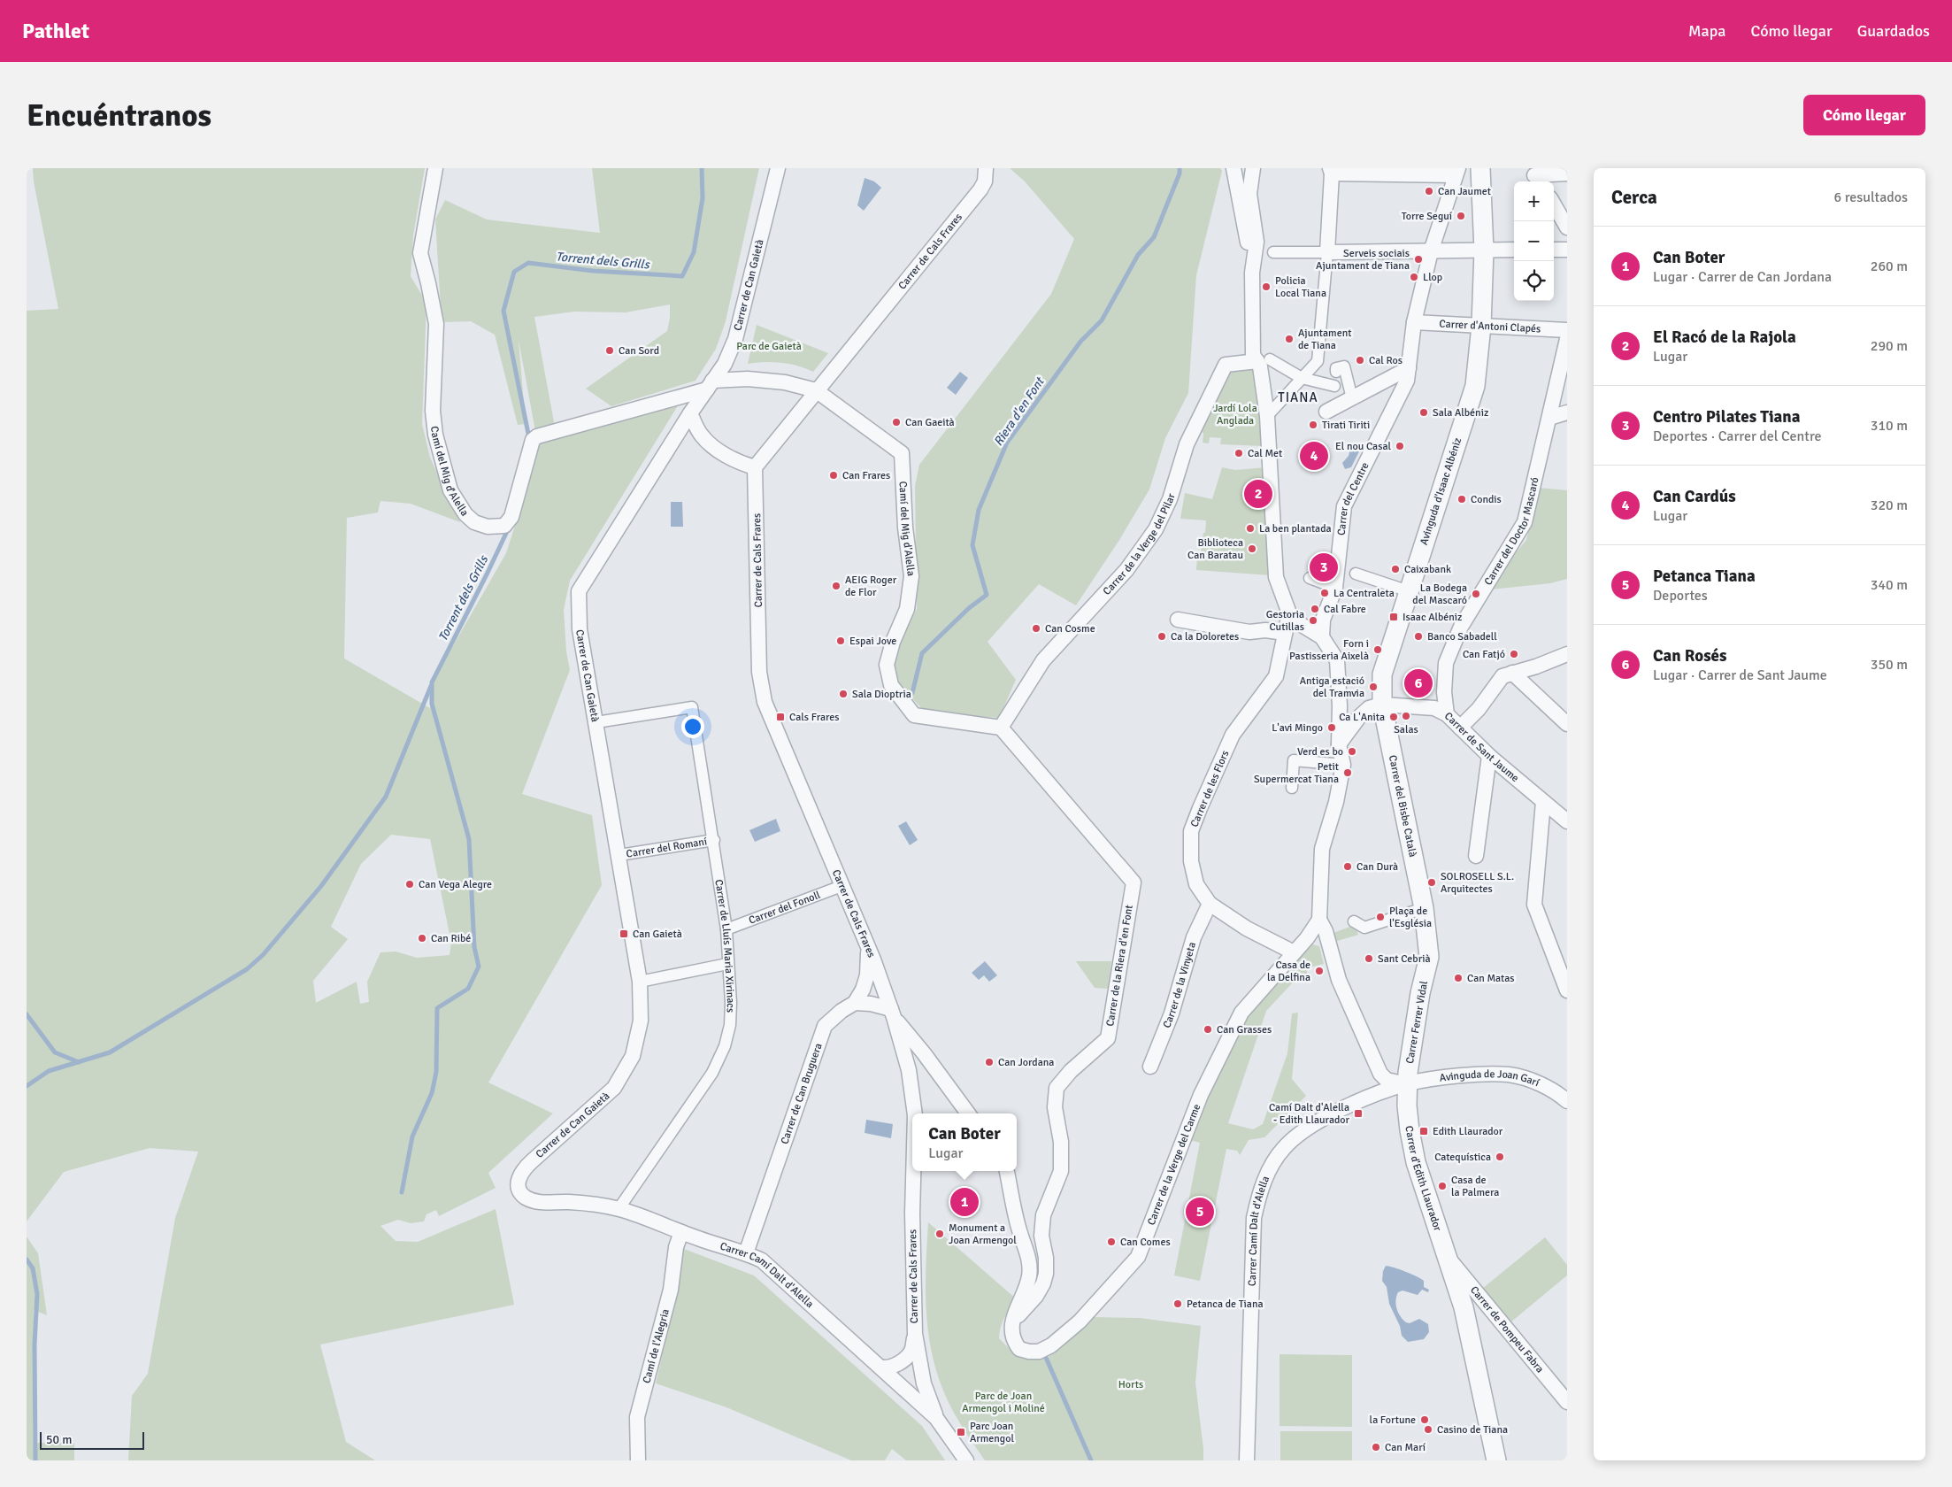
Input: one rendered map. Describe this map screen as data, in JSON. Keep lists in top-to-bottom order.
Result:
{
  "streets": {
    "street": [
      "Carrer de Cals Frares",
      "Carrer de Can Gaietà",
      "Carrer d'Antoni Clapés",
      "Camí del Mig d'Alella",
      "Avinguda d'Isaac Albéniz",
      "Carrer del Centre",
      "Carrer del Doctor Mascaró",
      "Carrer de la Verge del Pilar",
      "Carrer de Sant Jaume",
      "Carrer de les Flors",
      "Carrer del Bisbe Català",
      "Carrer del Romaní",
      "Carrer del Fonoll",
      "Carrer de Lluís Maria Xirinacs",
      "Carrer de la Riera d'en Font",
      "Carrer de la Vinyeta",
      "Carrer Ferrer Vidal",
      "Avinguda de Joan Garí",
      "Carrer de Can Bruguera",
      "Carrer de la Verge del Carme",
      "Carrer d'Edith Llaurador",
      "Carrer Camí Dalt d'Alella",
      "Carrer de Pompeu Fabra",
      "Camí de l'Alegria"
    ]
  },
  "crossings": [
    ["Carrer de Cals Frares", "Camí del Mig d'Alella"],
    ["Carrer de Cals Frares", "Carrer del Fonoll"],
    ["Carrer de Cals Frares", "Carrer de Can Bruguera"],
    ["Carrer de Cals Frares", "Carrer Camí Dalt d'Alella"],
    ["Carrer de Can Gaietà", "Camí del Mig d'Alella"],
    ["Carrer de Can Gaietà", "Carrer del Romaní"],
    ["Carrer de Can Gaietà", "Carrer de Lluís Maria Xirinacs"],
    ["Carrer de Can Gaietà", "Carrer Camí Dalt d'Alella"],
    ["Carrer d'Antoni Clapés", "Avinguda d'Isaac Albéniz"],
    ["Carrer d'Antoni Clapés", "Carrer del Centre"],
    ["Camí del Mig d'Alella", "Carrer de la Verge del Pilar"],
    ["Camí del Mig d'Alella", "Carrer de la Riera d'en Font"],
    ["Avinguda d'Isaac Albéniz", "Carrer de Sant Jaume"],
    ["Avinguda d'Isaac Albéniz", "Carrer del Bisbe Català"],
    ["Carrer del Doctor Mascaró", "Carrer de Sant Jaume"],
    ["Carrer de la Verge del Pilar", "Carrer de la Riera d'en Font"],
    ["Carrer de Sant Jaume", "Carrer del Bisbe Català"],
    ["Carrer de les Flors", "Carrer de la Vinyeta"],
    ["Carrer de les Flors", "Carrer de la Verge del Carme"],
    ["Carrer del Bisbe Català", "Carrer Ferrer Vidal"],
    ["Carrer del Romaní", "Carrer de Lluís Maria Xirinacs"],
    ["Carrer del Fonoll", "Carrer de Lluís Maria Xirinacs"],
    ["Carrer de Lluís Maria Xirinacs", "Carrer Camí Dalt d'Alella"],
    ["Carrer de la Riera d'en Font", "Carrer de la Verge del Carme"],
    ["Carrer Ferrer Vidal", "Avinguda de Joan Garí"],
    ["Carrer Ferrer Vidal", "Carrer d'Edith Llaurador"],
    ["Carrer Ferrer Vidal", "Carrer Camí Dalt d'Alella"],
    ["Avinguda de Joan Garí", "Carrer d'Edith Llaurador"],
    ["Avinguda de Joan Garí", "Carrer Camí Dalt d'Alella"],
    ["Carrer de Can Bruguera", "Carrer Camí Dalt d'Alella"],
    ["Carrer d'Edith Llaurador", "Carrer Camí Dalt d'Alella"],
    ["Carrer d'Edith Llaurador", "Carrer de Pompeu Fabra"],
    ["Carrer Camí Dalt d'Alella", "Camí de l'Alegria"]
  ],
  "districts": ["TIANA"],
  "water": ["Torrent dels Grills", "Riera d'en Font"],
  "parks": [
    "Parc de Gaietà",
    "Jardí Lola Anglada",
    "Horts",
    "Parc de Joan Armengol i Moliné"
  ],
  "places": {
    "other": [
      "Can Jaumet",
      "Torre Seguí",
      "Serveis sociais Ajuntament de Tiana",
      "Llop",
      "Policia Local Tiana",
      "Ajuntament de Tiana",
      "Can Sord",
      "Cal Ros",
      "Sala Albéniz",
      "Can Gaeità",
      "Tirati Tiriti",
      "El nou Casal",
      "Cal Met",
      "Can Frares",
      "Condis",
      "La ben plantada",
      "Biblioteca Can Baratau",
      "Caixabank",
      "AEIG Roger de Flor",
      "La Centraleta",
      "La Bodega del Mascaró",
      "Cal Fabre",
      "Gestoria Cutillas",
      "Can Cosme",
      "Ca la Doloretes",
      "Banco Sabadell",
      "Espai Jove",
      "Forn i Pastisseria Aixelà",
      "Can Fatjó",
      "Antiga estació del Tramvia",
      "Sala Dioptria",
      "Salas",
      "Ca L'Anita",
      "L'avi Mingo",
      "Verd es bo",
      "Petit Supermercat Tiana",
      "Can Durà",
      "SOLROSELL S.L. Arquitectes",
      "Can Vega Alegre",
      "Plaça de l'Església",
      "Can Ribé",
      "Sant Cebrià",
      "Casa de la Delfina",
      "Can Matas",
      "Can Grasses",
      "Can Jordana",
      "Catequística",
      "Casa de la Palmera",
      "Monument a Joan Armengol",
      "Can Comes",
      "Petanca de Tiana",
      "la Fortune",
      "Casino de Tiana",
      "Can Marí"
    ],
    "transit": [
      "Isaac Albéniz",
      "Cals Frares",
      "Can Gaietà",
      "Camí Dalt d'Alella - Edith Llaurador",
      "Edith Llaurador",
      "Parc Joan Armengol"
    ]
  },
  "scale_bar": "50 m",
  "page": {
    "header": "Pathlet",
    "nav": ["Mapa", "Cómo llegar", "Guardados"],
    "buttons": "Cómo llegar",
    "title": "Encuéntranos",
    "heading": ["Cerca", "6 resultados"],
    "map_buttons": ["+", "−"],
    "list": [
      {
        "mark": "1",
        "name": "Can Boter",
        "note": "Lugar · Carrer de Can Jordana",
        "value": "260 m"
      },
      {
        "mark": "2",
        "name": "El Racó de la Rajola",
        "note": "Lugar",
        "value": "290 m"
      },
      {
        "mark": "3",
        "name": "Centro Pilates Tiana",
        "note": "Deportes · Carrer del Centre",
        "value": "310 m"
      },
      {
        "mark": "4",
        "name": "Can Cardús",
        "note": "Lugar",
        "value": "320 m"
      },
      {
        "mark": "5",
        "name": "Petanca Tiana",
        "note": "Deportes",
        "value": "340 m"
      },
      {
        "mark": "6",
        "name": "Can Rosés",
        "note": "Lugar · Carrer de Sant Jaume",
        "value": "350 m"
      }
    ],
    "pins": [
      "4",
      "2",
      "3",
      "6",
      "1",
      "5"
    ],
    "popup": ["Can Boter", "Lugar"],
    "scale": "50 m"
  }
}
